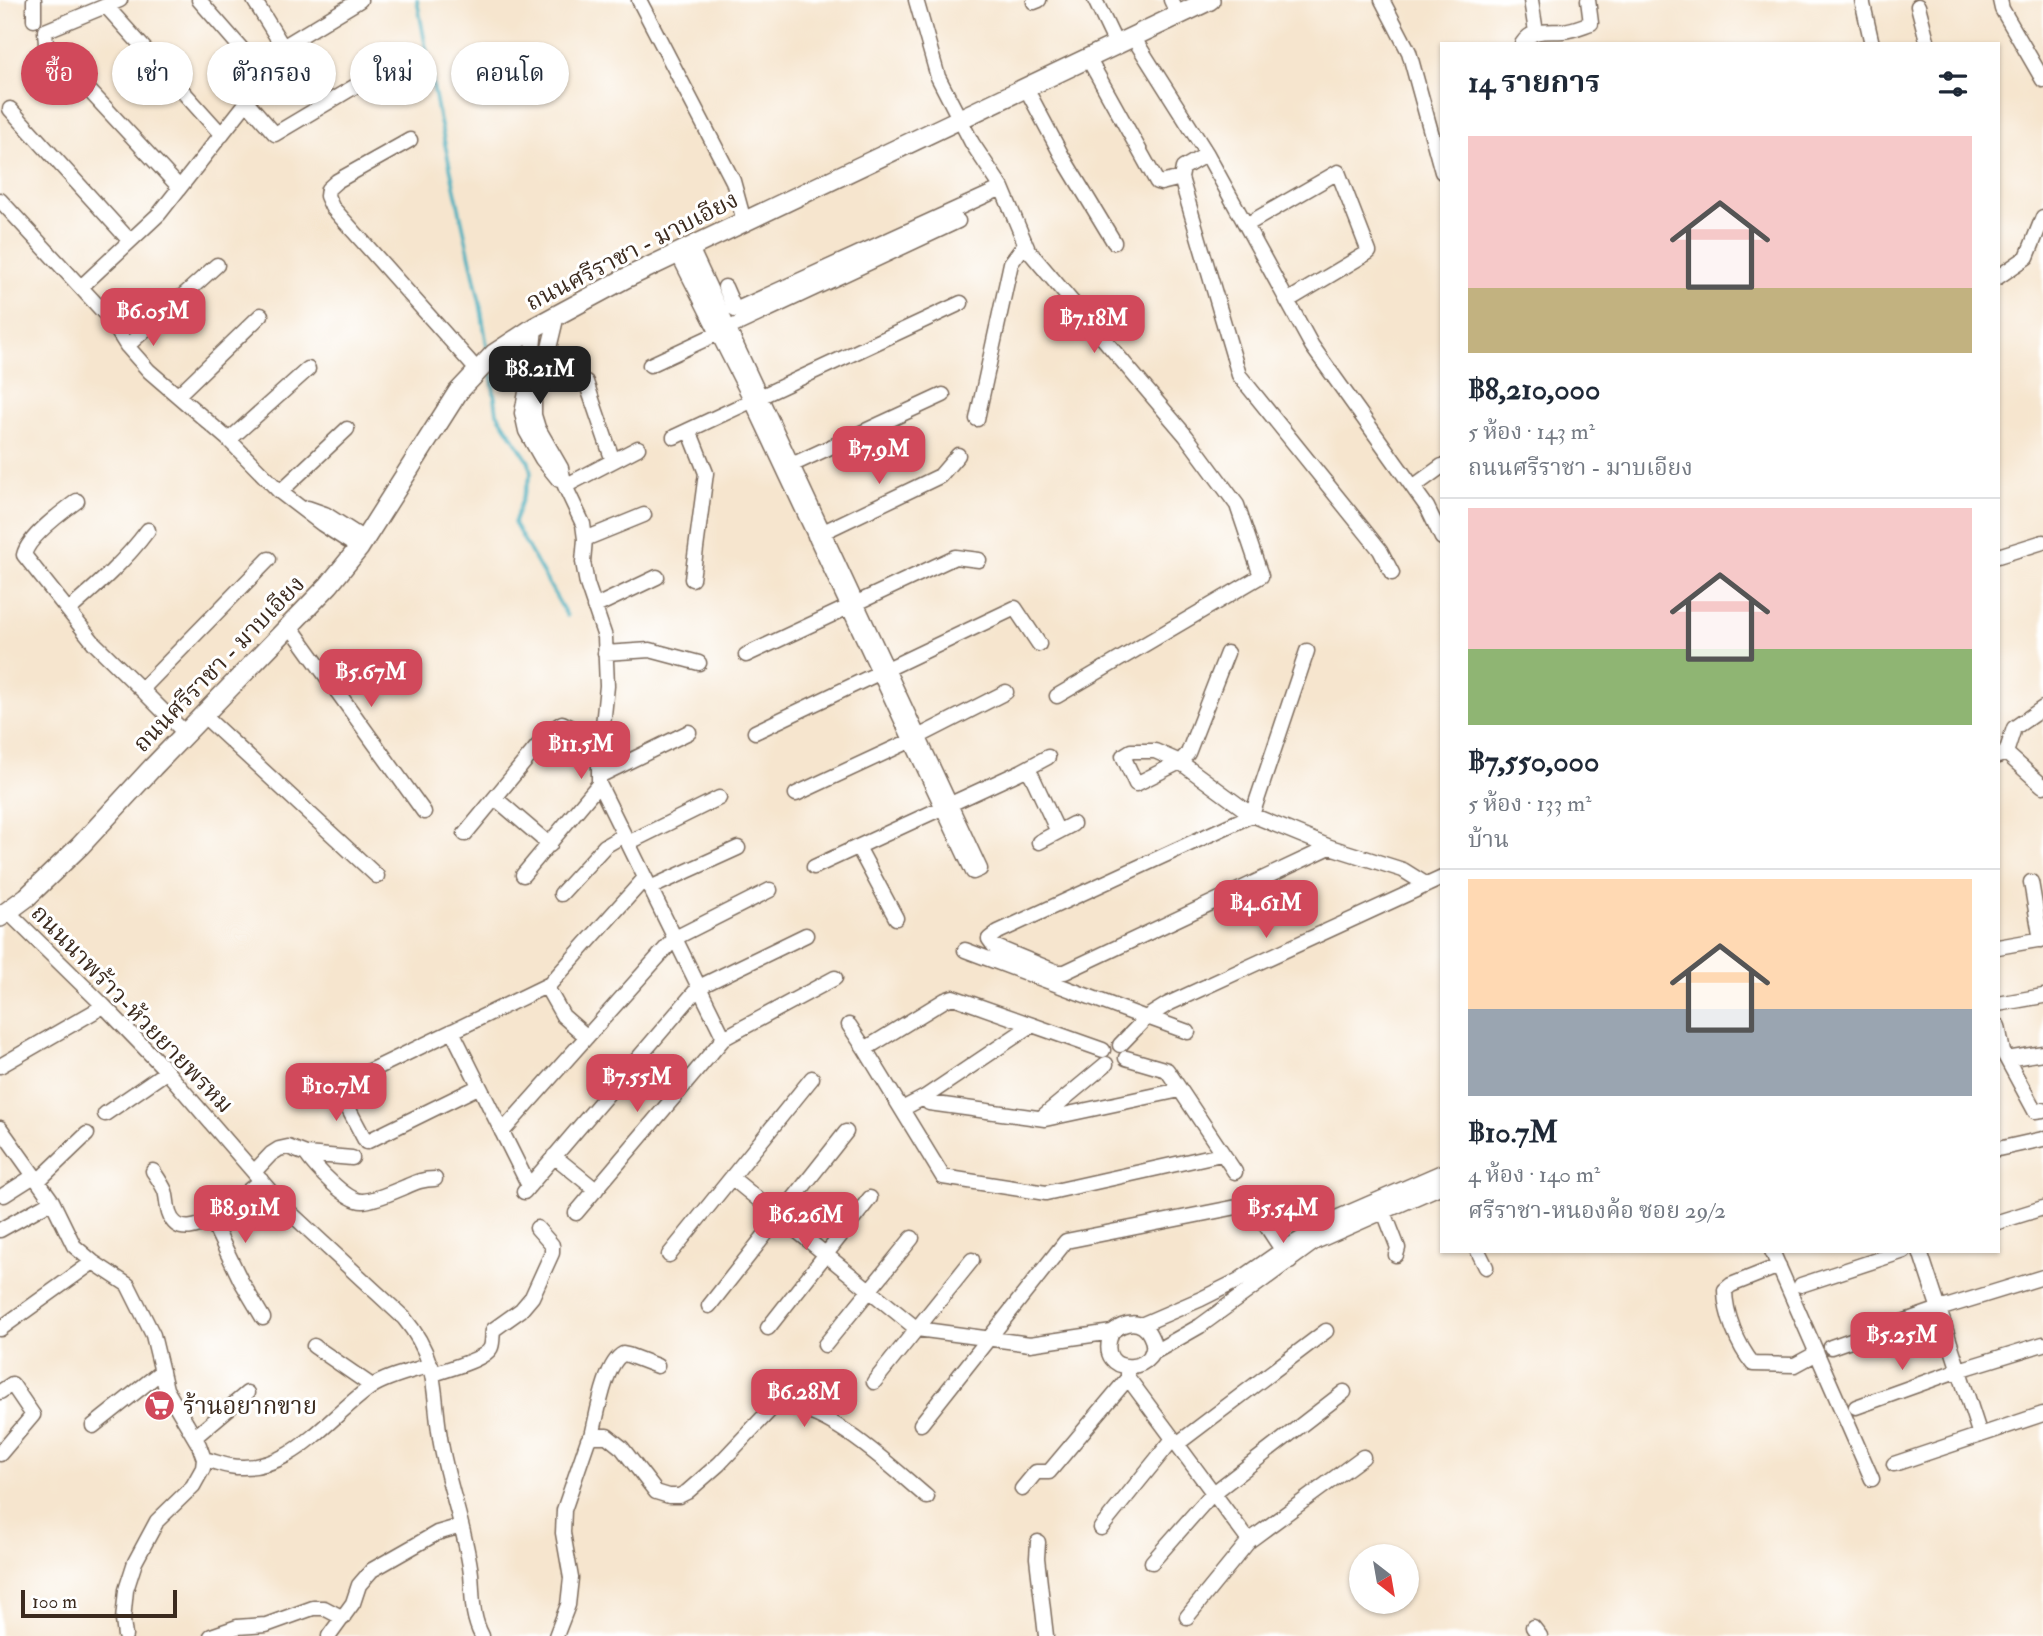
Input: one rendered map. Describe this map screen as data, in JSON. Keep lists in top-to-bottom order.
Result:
{
  "streets": {
    "main road": ["ถนนศรีราชา - มาบเอียง"],
    "street": ["ถนนนาพร้าว-ห้วยยายพรหม"]
  },
  "crossings": [
    ["ถนนศรีราชา - มาบเอียง", "ถนนนาพร้าว-ห้วยยายพรหม"]
  ],
  "places": {
    "supermarket": ["ร้านอยากขาย"]
  },
  "scale_bar": "100 m",
  "north": "bottom right",
  "page": {
    "chip": [
      "ซื้อ",
      "เช่า",
      "ตัวกรอง",
      "ใหม่",
      "คอนโด"
    ],
    "heading": "14 รายการ",
    "list": [
      {
        "name": "฿8,210,000",
        "note": "5 ห้อง · 143 m² · ถนนศรีราชา - มาบเอียง"
      },
      {
        "name": "฿7,550,000",
        "note": "5 ห้อง · 133 m² · บ้าน"
      },
      {
        "name": "฿10.7M",
        "note": "4 ห้อง · 140 m² · ศรีราชา-หนองค้อ ซอย 29/2"
      }
    ],
    "price": [
      "฿6.05M",
      "฿7.18M",
      "฿8.21M",
      "฿7.9M",
      "฿5.67M",
      "฿11.5M",
      "฿4.61M",
      "฿7.55M",
      "฿10.7M",
      "฿8.91M",
      "฿5.54M",
      "฿6.26M",
      "฿5.25M",
      "฿6.28M"
    ],
    "scale": "100 m"
  }
}
